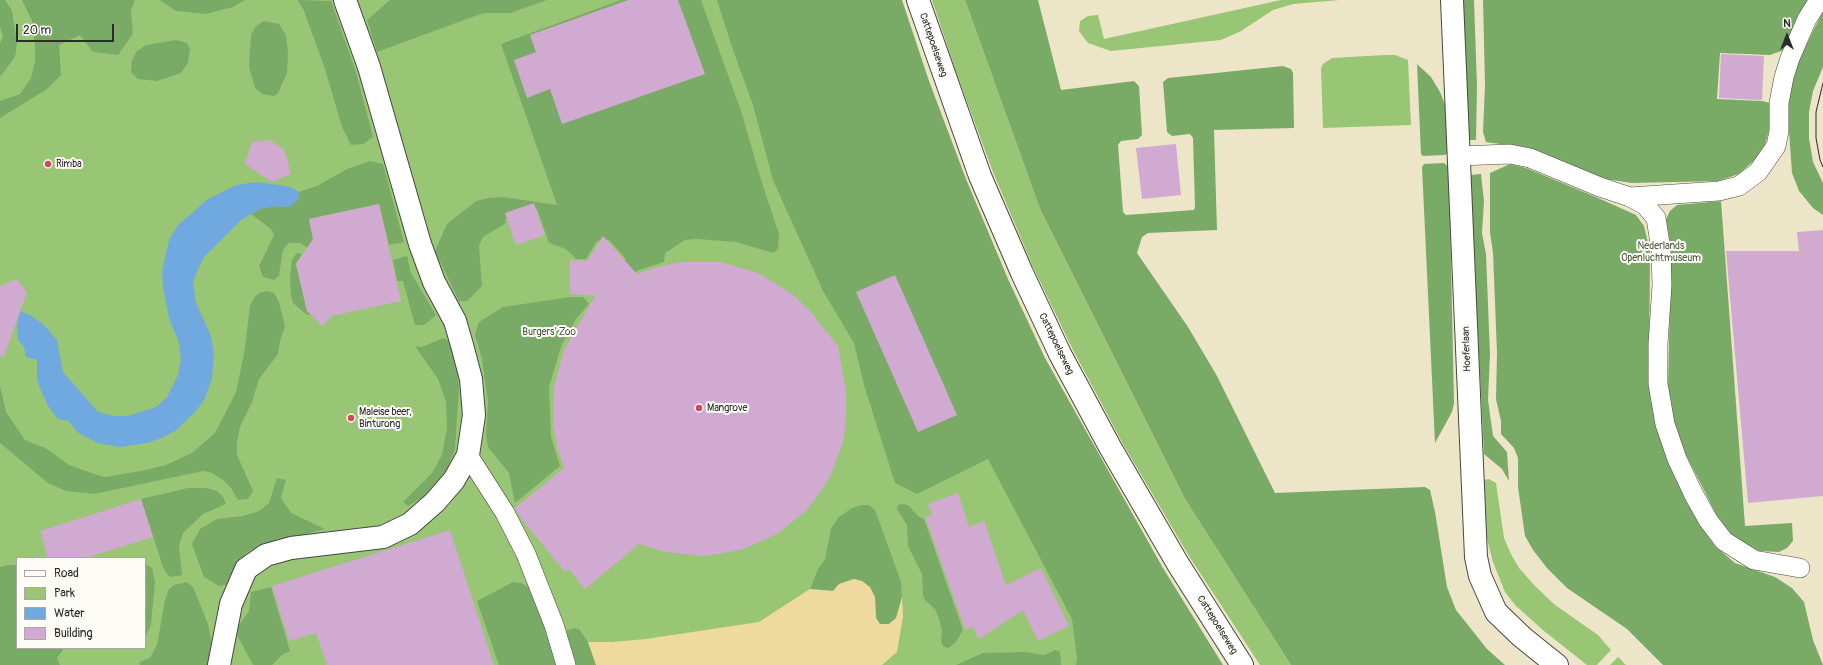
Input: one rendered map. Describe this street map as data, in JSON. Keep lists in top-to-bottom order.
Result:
{
  "streets": {
    "street": ["Cattepoelseweg", "Hoeferlaan"]
  },
  "parks": ["Nederlands Openluchtmuseum", "Burgers' Zoo"],
  "places": ["Rimba", "Mangrove", "Maleise beer, Binturong"],
  "legend": [
    "Road",
    "Park",
    "Water",
    "Building"
  ],
  "scale_bar": "20 m",
  "north": "top"
}
